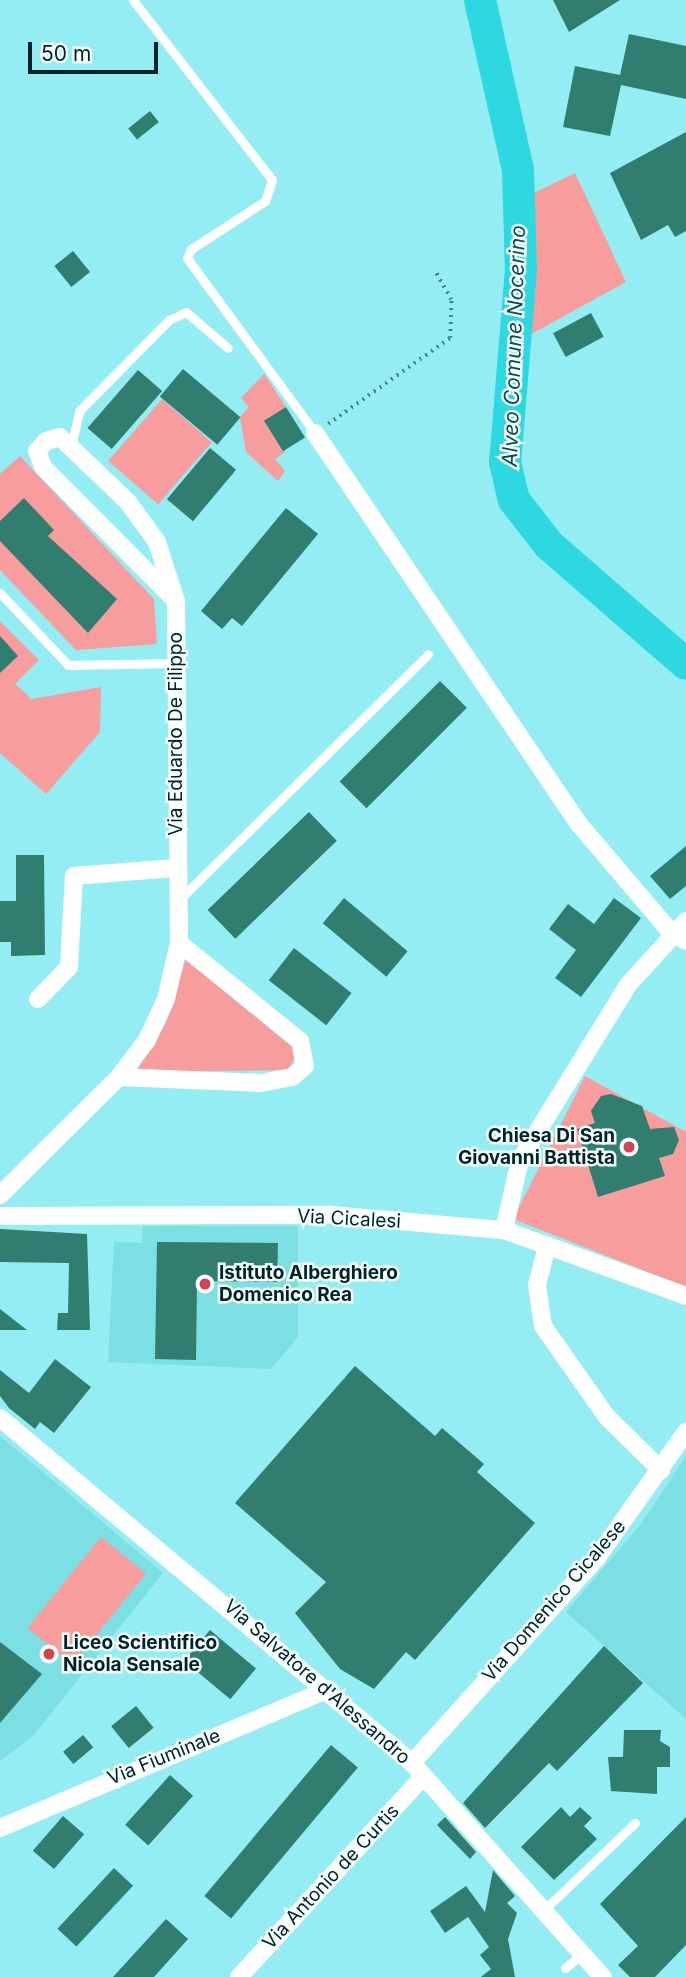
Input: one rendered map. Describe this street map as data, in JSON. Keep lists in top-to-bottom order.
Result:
{
  "streets": {
    "street": [
      "Via Eduardo De Filippo",
      "Via Cicalesi",
      "Via Domenico Cicalese",
      "Via Salvatore d'Alessandro",
      "Via Fiuminale",
      "Via Antonio de Curtis"
    ]
  },
  "crossings": [
    ["Via Domenico Cicalese", "Via Salvatore d'Alessandro"],
    ["Via Domenico Cicalese", "Via Antonio de Curtis"],
    ["Via Salvatore d'Alessandro", "Via Fiuminale"],
    ["Via Salvatore d'Alessandro", "Via Antonio de Curtis"]
  ],
  "water": ["Alveo Comune Nocerino"],
  "places": ["Chiesa Di San Giovanni Battista", "Istituto Alberghiero Domenico Rea", "Liceo Scientifico Nicola Sensale"],
  "scale_bar": "50 m"
}
